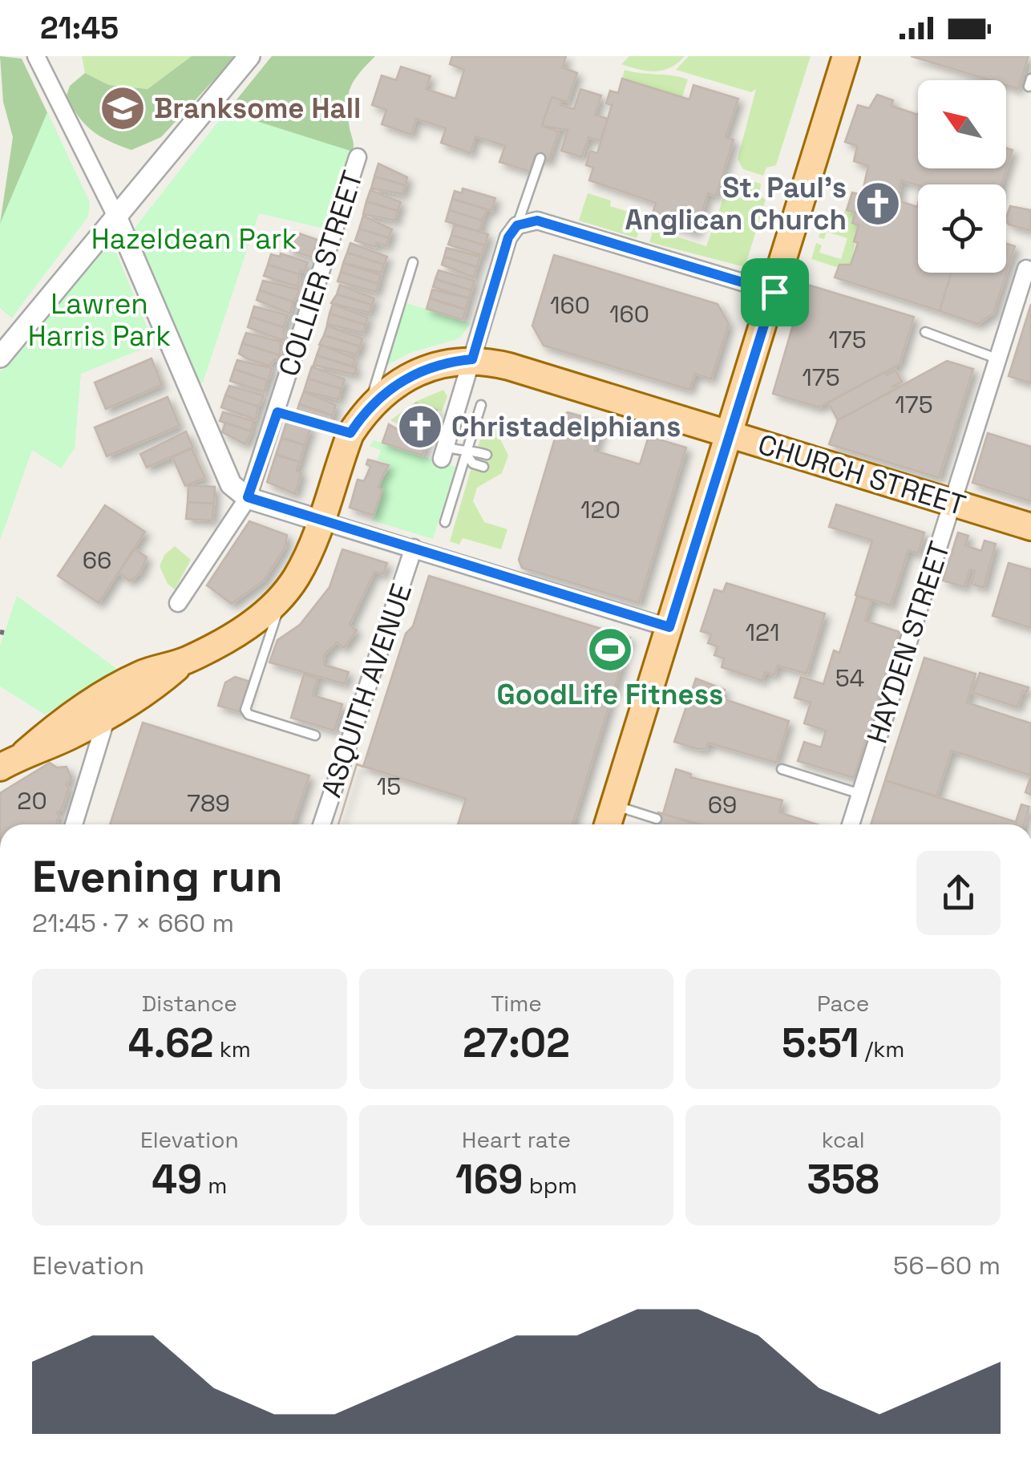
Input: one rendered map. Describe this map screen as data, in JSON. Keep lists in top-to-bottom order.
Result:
{
  "streets": {
    "main road": ["CHURCH STREET"],
    "street": ["COLLIER STREET", "HAYDEN STREET", "ASQUITH AVENUE"]
  },
  "crossings": [
    ["CHURCH STREET", "HAYDEN STREET"]
  ],
  "parks": ["Hazeldean Park", "Lawren Harris Park"],
  "places": {
    "school or university": ["Branksome Hall"],
    "church": ["St. Paul's Anglican Church", "Christadelphians"],
    "sports": ["GoodLife Fitness"]
  },
  "house_numbers": [
    "160",
    "160",
    "175",
    "175",
    "175",
    "120",
    "66",
    "121",
    "54",
    "15",
    "20",
    "789",
    "69"
  ],
  "north": "top left",
  "page": {
    "status": "21:45",
    "heading": ["Evening run", "21:45 · 7 × 660 m"],
    "stats": [
      ["Distance", "4.62 km"],
      ["Time", "27:02"],
      ["Pace", "5:51 /km"],
      ["Elevation", "49 m"],
      ["Heart rate", "169 bpm"],
      ["kcal", "358"]
    ],
    "chart": ["Elevation", "56–60 m"]
  }
}
